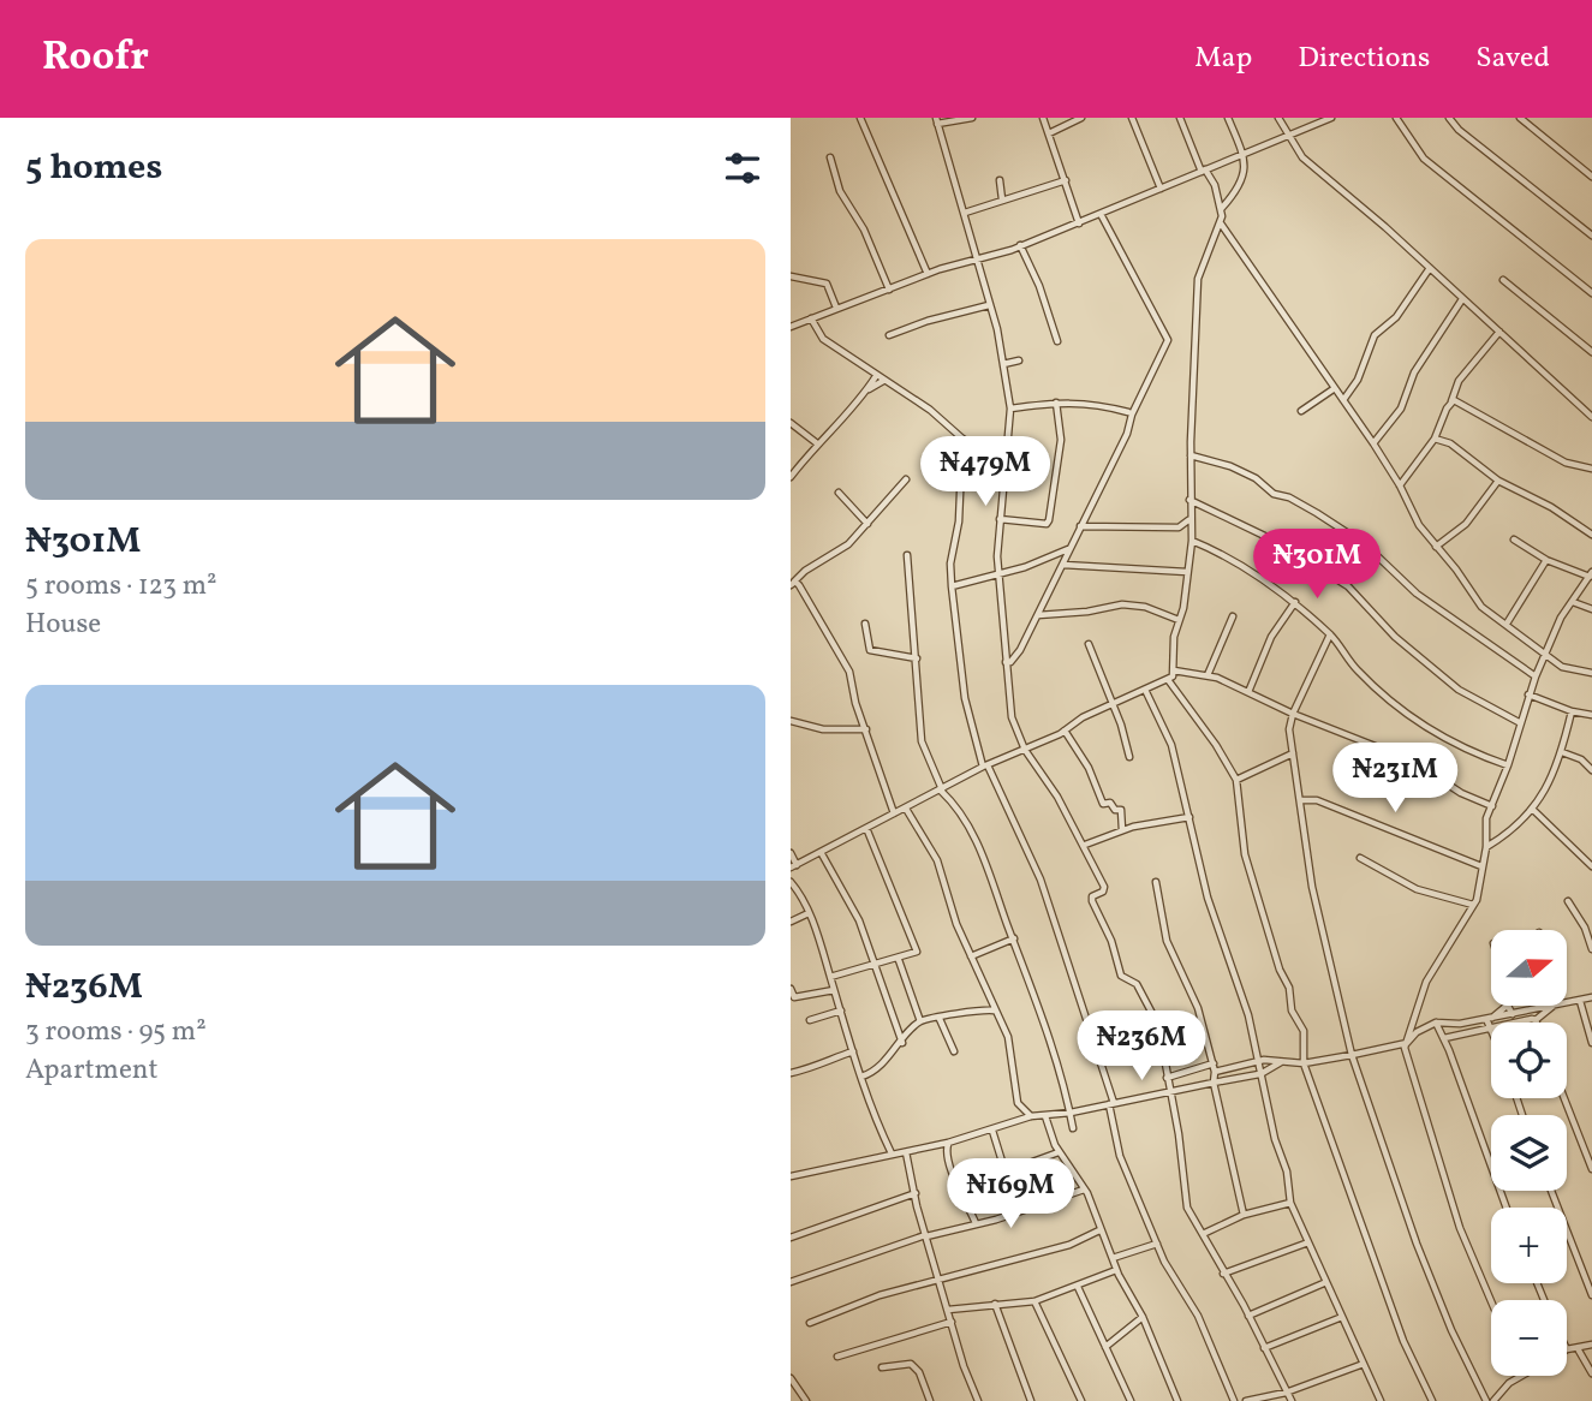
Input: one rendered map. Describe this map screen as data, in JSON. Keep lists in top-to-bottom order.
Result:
{
  "north": "right",
  "page": {
    "header": "Roofr",
    "nav": ["Map", "Directions", "Saved"],
    "heading": "5 homes",
    "list": [
      {
        "name": "₦301M",
        "note": "5 rooms · 123 m² · House"
      },
      {
        "name": "₦236M",
        "note": "3 rooms · 95 m² · Apartment"
      }
    ],
    "price": [
      "₦479M",
      "₦301M",
      "₦231M",
      "₦236M",
      "₦169M"
    ],
    "map_buttons": ["+", "−"]
  }
}
